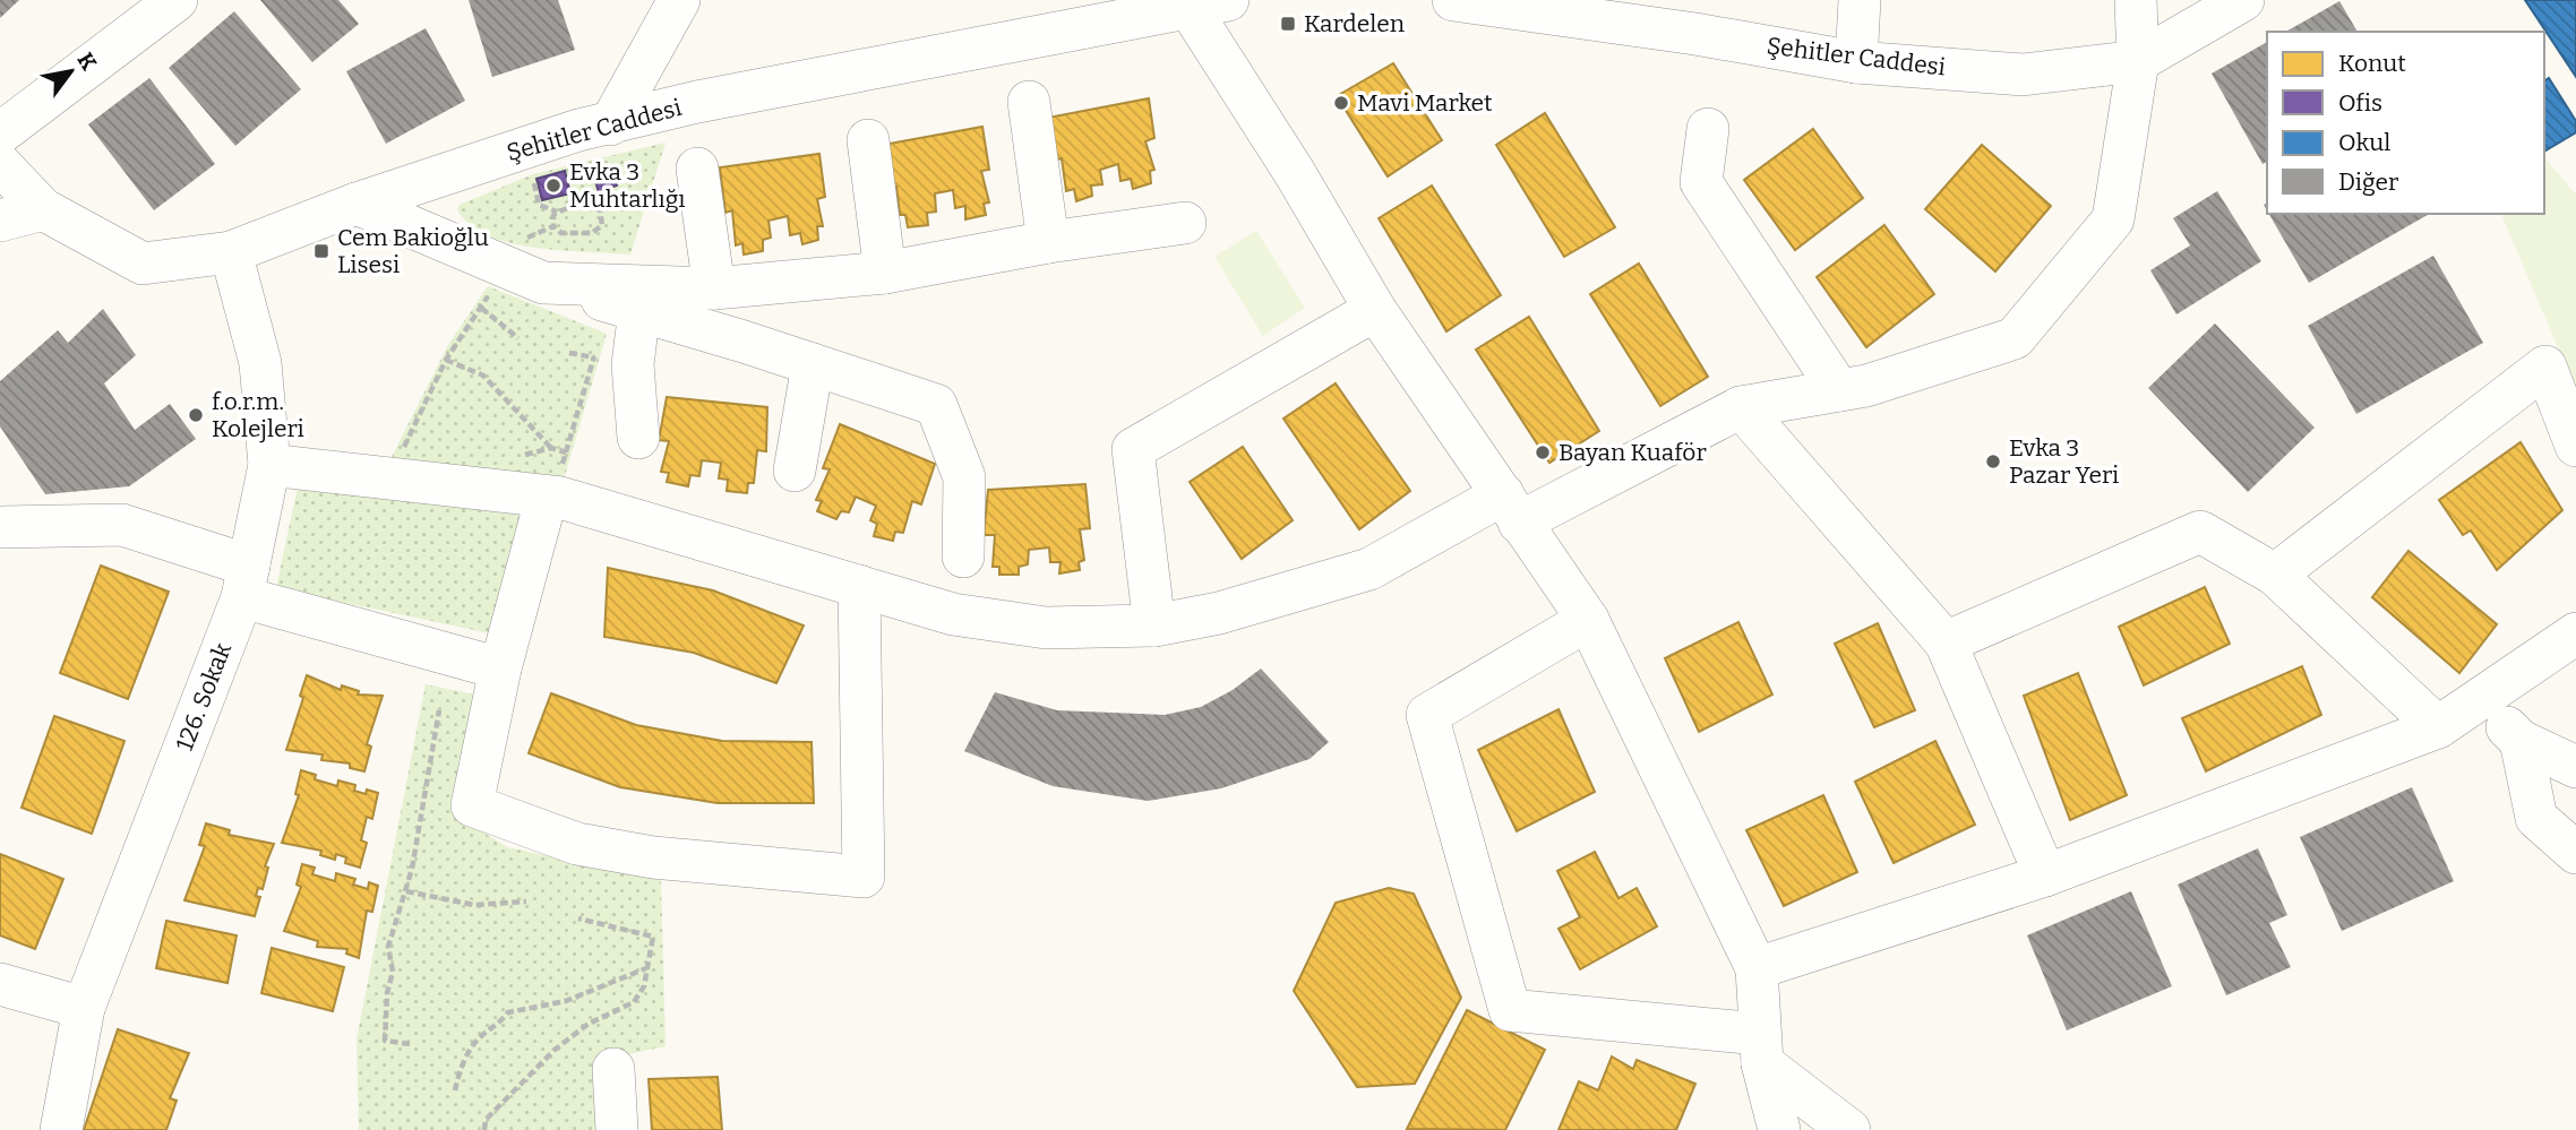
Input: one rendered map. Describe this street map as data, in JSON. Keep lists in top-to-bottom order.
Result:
{
  "streets": {
    "street": ["Şehitler Caddesi", "126. Sokak"]
  },
  "crossings": [
    ["Şehitler Caddesi", "126. Sokak"]
  ],
  "places": {
    "transit": ["Kardelen", "Cem Bakioğlu Lisesi"],
    "other": [
      "Mavi Market",
      "Evka 3 Muhtarlığı",
      "f.o.r.m. Kolejleri",
      "Bayan Kuaför",
      "Evka 3 Pazar Yeri"
    ]
  },
  "legend": [
    "Konut",
    "Ofis",
    "Okul",
    "Diğer"
  ],
  "north": "top right"
}
